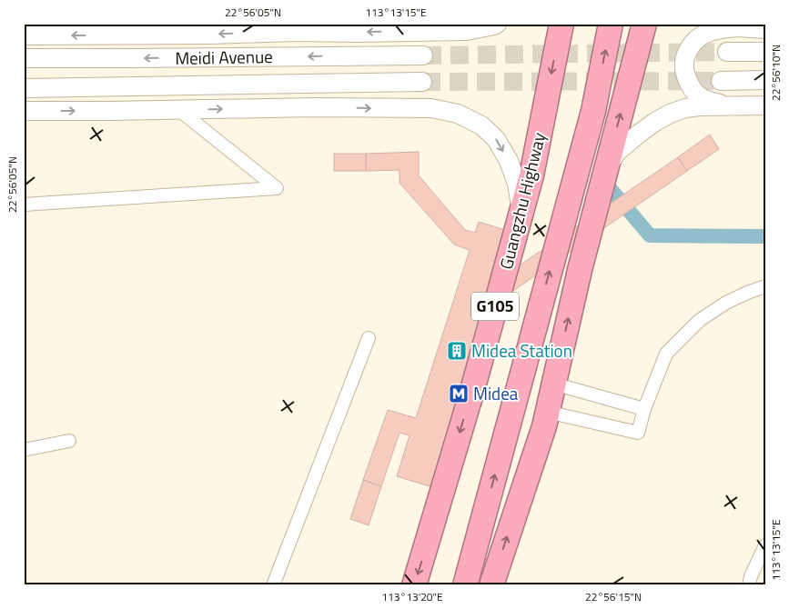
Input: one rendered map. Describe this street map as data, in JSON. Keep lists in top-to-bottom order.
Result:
{
  "streets": {
    "highway": ["Guangzhu Highway", "G105"],
    "main road": ["Meidi Avenue"]
  },
  "places": {
    "building": ["Midea Station"],
    "metro station": ["Midea"]
  },
  "coordinates": [
    "22°56'05\"N",
    "113°13'15\"E",
    "22°56'10\"N",
    "113°13'20\"E",
    "22°56'15\"N"
  ]
}
